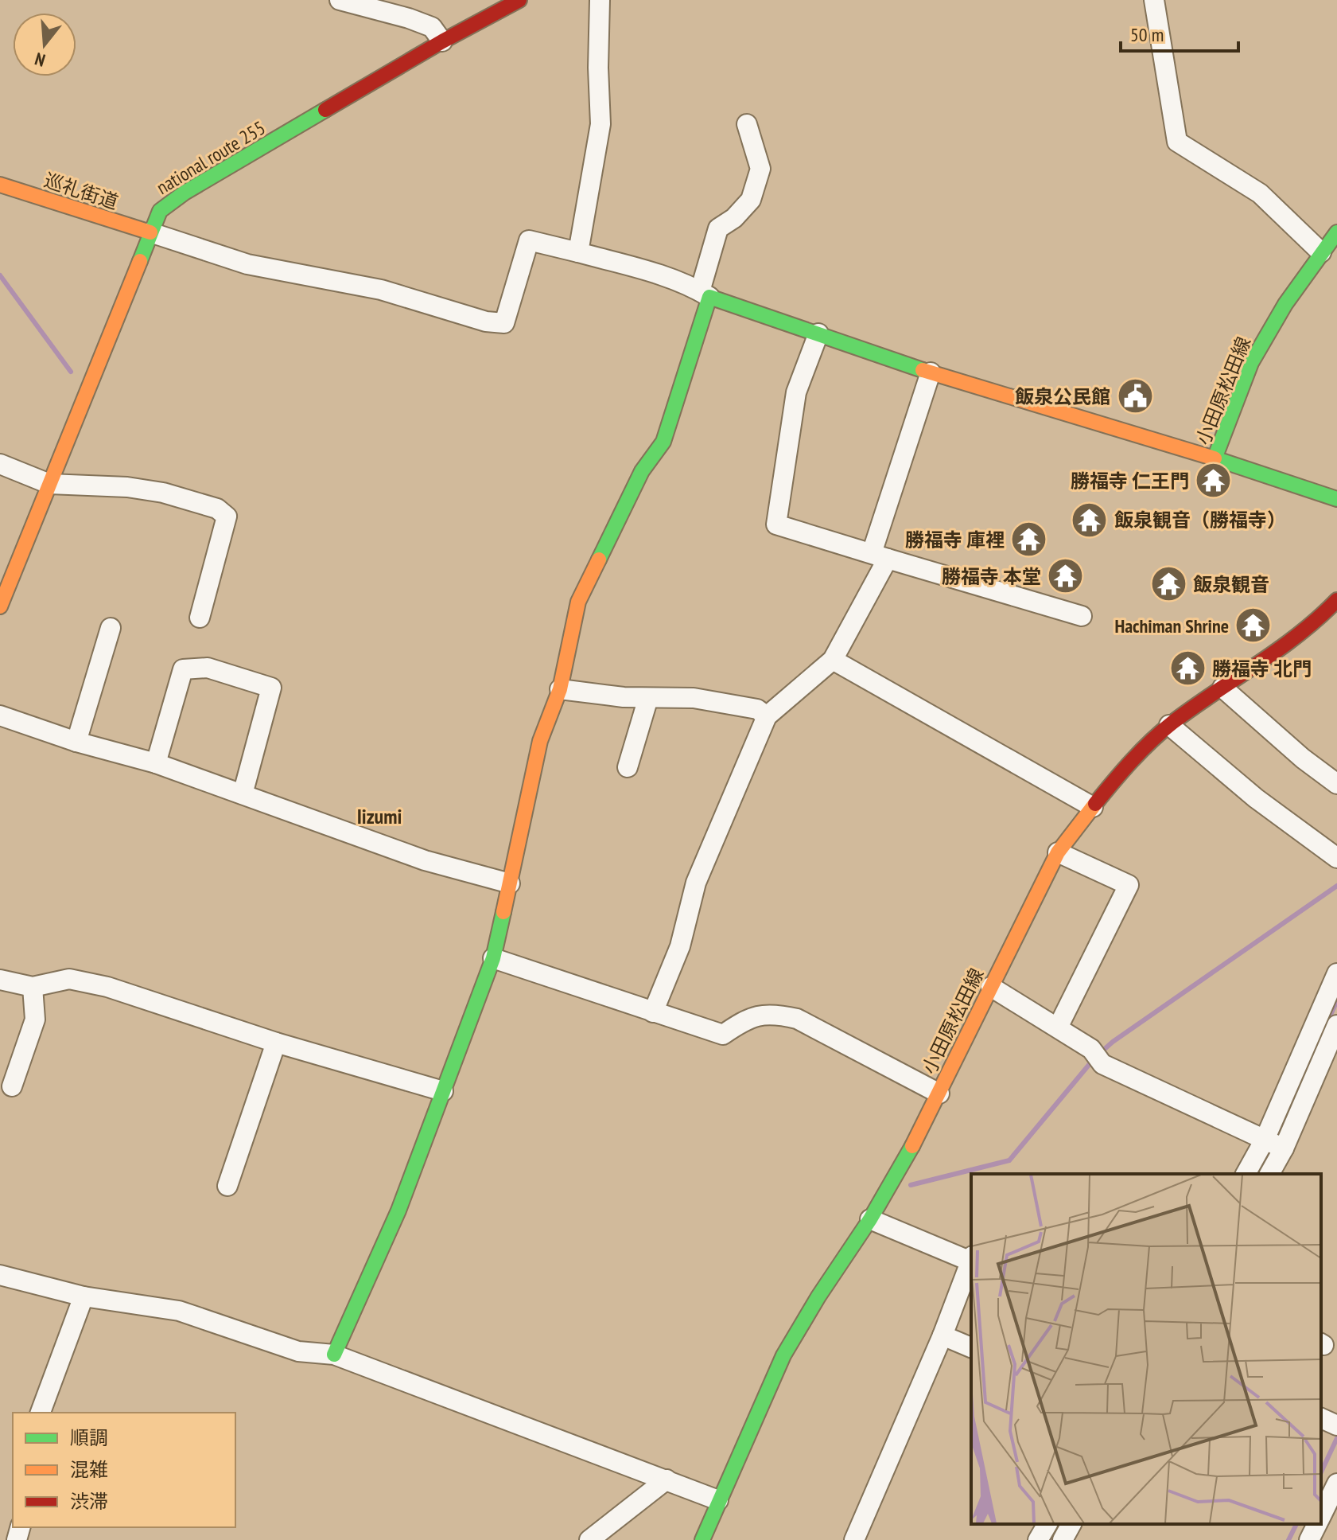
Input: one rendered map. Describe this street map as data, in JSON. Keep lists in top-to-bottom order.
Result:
{
  "streets": {
    "main road": ["national route 255", "巡礼街道", "小田原松田線"]
  },
  "crossings": [
    ["national route 255", "巡礼街道"]
  ],
  "districts": ["Iizumi"],
  "places": {
    "public building": ["飯泉公民館"],
    "temple": [
      "勝福寺 仁王門",
      "飯泉観音（勝福寺）",
      "勝福寺 庫裡",
      "勝福寺 本堂",
      "飯泉観音",
      "Hachiman Shrine",
      "勝福寺 北門"
    ]
  },
  "legend": ["順調", "混雑", "渋滞"],
  "scale_bar": "50 m",
  "north": "bottom"
}
